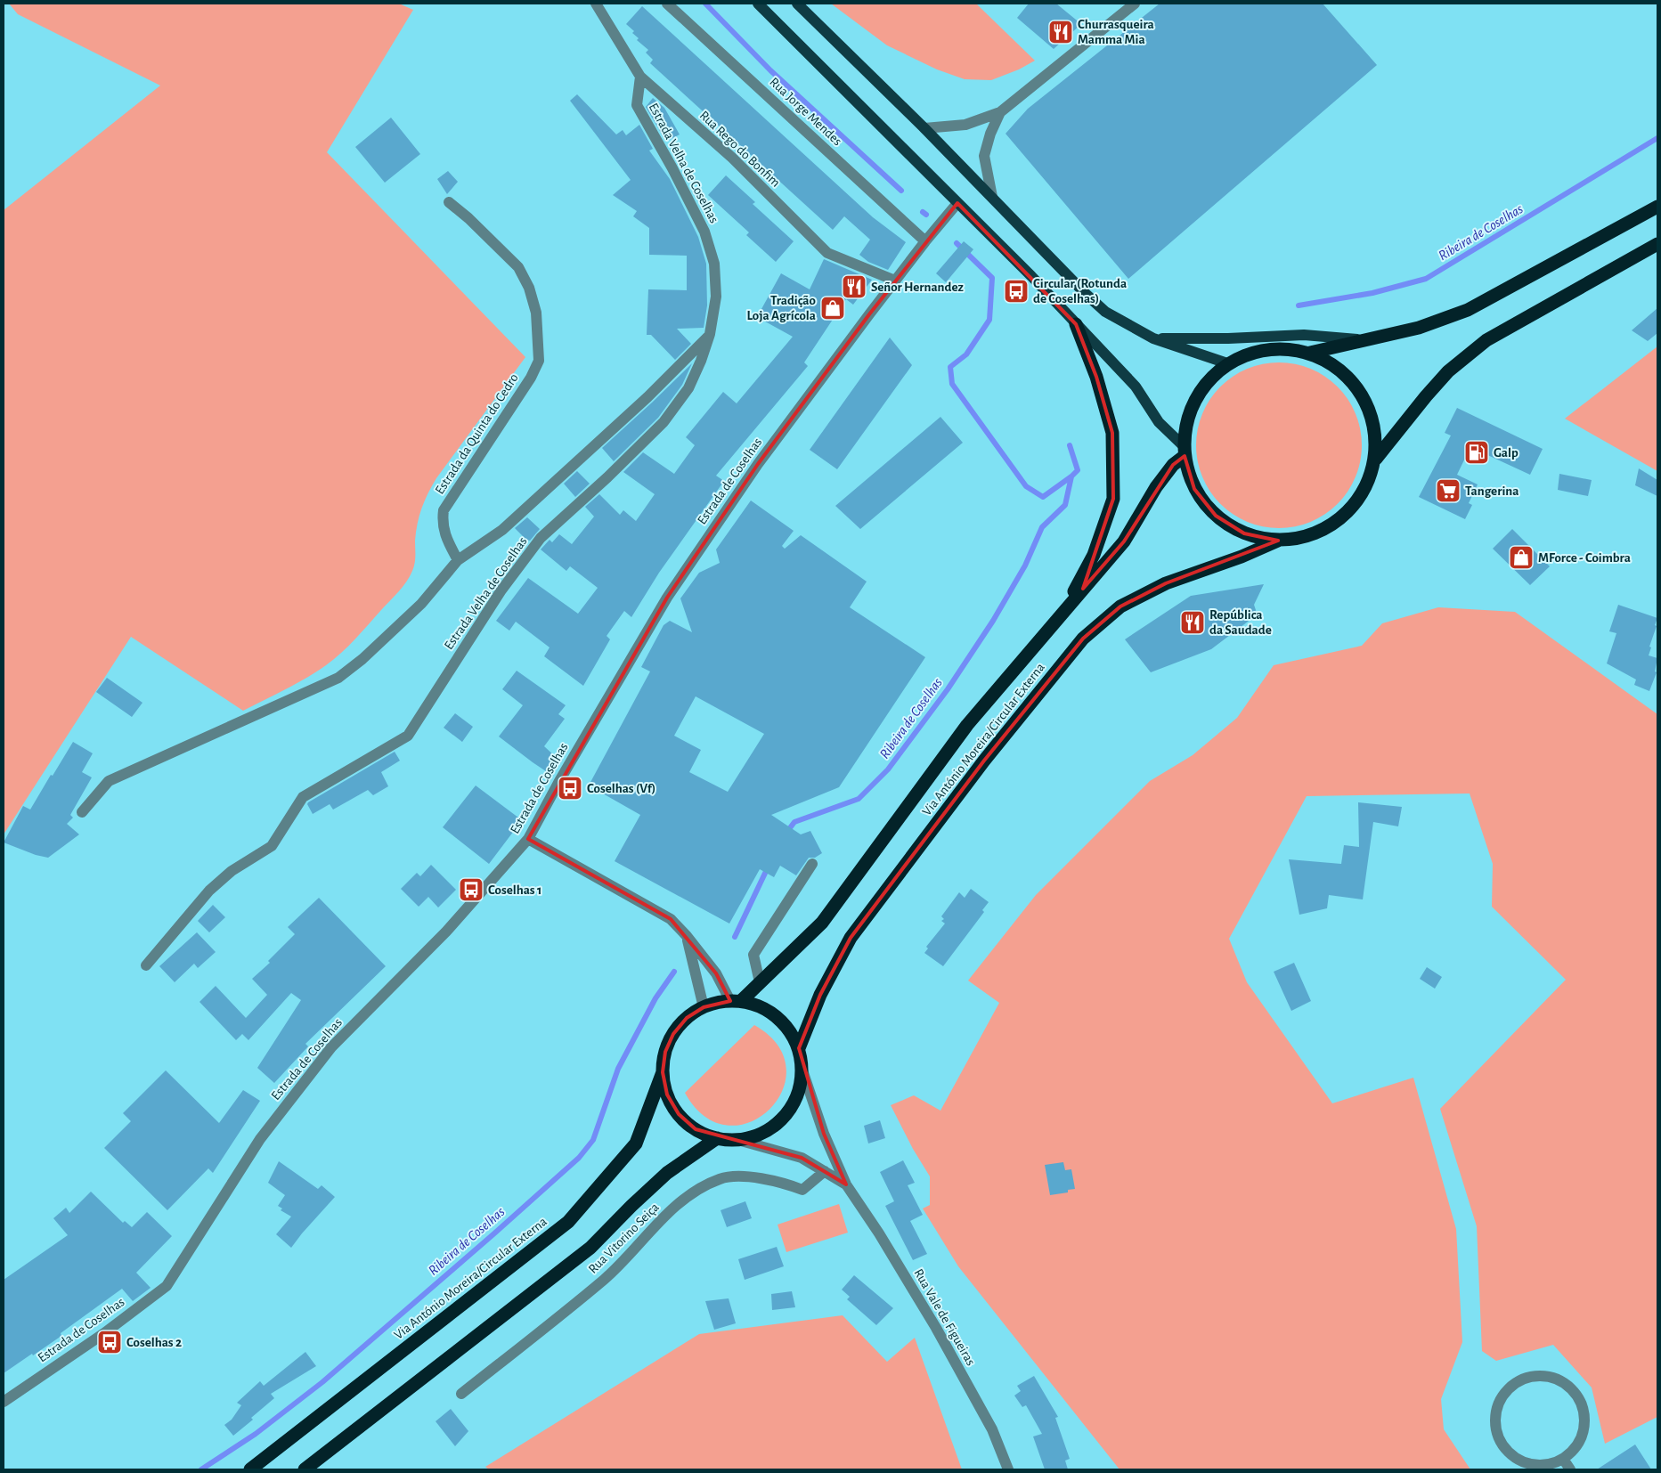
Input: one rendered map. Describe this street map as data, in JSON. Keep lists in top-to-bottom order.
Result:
{
  "streets": {
    "highway": ["Via António Moreira/Circular Externa"],
    "street": [
      "Rua Jorge Mendes",
      "Rua Rego do Bonfim",
      "Estrada Velha de Coselhas",
      "Estrada da Quinta do Cedro",
      "Estrada de Coselhas",
      "Rua Vitorino Seiça",
      "Rua Vale de Figueiras"
    ]
  },
  "crossings": [
    ["Rua Jorge Mendes", "Estrada de Coselhas"],
    ["Rua Rego do Bonfim", "Estrada Velha de Coselhas"],
    ["Rua Rego do Bonfim", "Estrada de Coselhas"],
    ["Via António Moreira/Circular Externa", "Rua Vale de Figueiras"],
    ["Rua Vitorino Seiça", "Rua Vale de Figueiras"]
  ],
  "water": ["Ribeira de Coselhas"],
  "places": {
    "restaurant": ["Churrasqueira Mamma Mia", "Señor Hernandez", "República da Saudade"],
    "bus stop": [
      "Circular (Rotunda de Coselhas)",
      "Coselhas (Vf)",
      "Coselhas 1",
      "Coselhas 2"
    ],
    "shop": ["Tradição Loja Agrícola", "MForce - Coimbra"],
    "fuel station": ["Galp"],
    "supermarket": ["Tangerina"]
  }
}
